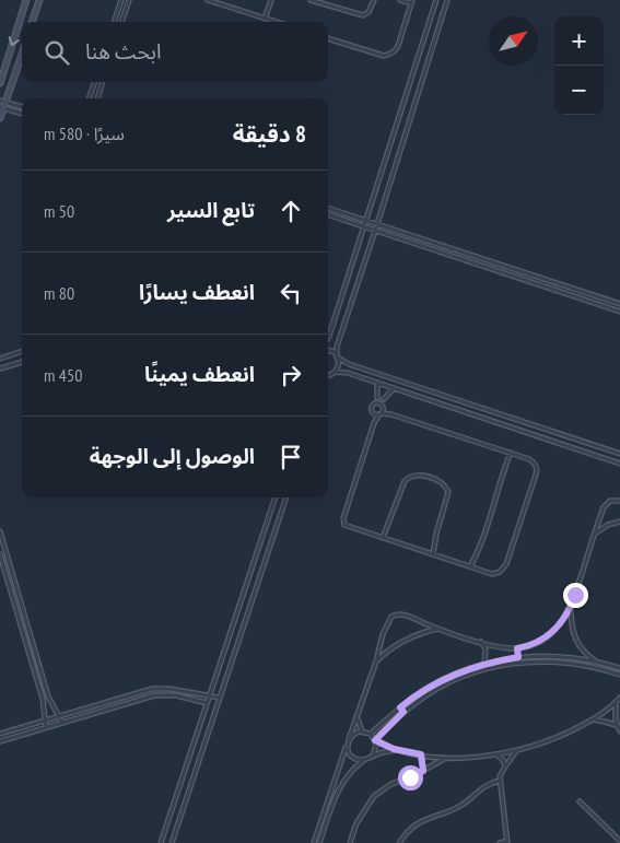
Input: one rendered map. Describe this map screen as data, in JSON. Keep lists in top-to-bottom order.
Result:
{
  "north": "top right",
  "page": {
    "map_buttons": ["+", "−"],
    "search": "ابحث هنا",
    "heading": ["8 دقيقة", "سيرًا · 580 m"],
    "list": [
      ["تابع السير", "50 m"],
      ["انعطف يسارًا", "80 m"],
      ["انعطف يمينًا", "450 m"],
      "الوصول إلى الوجهة"
    ]
  }
}
